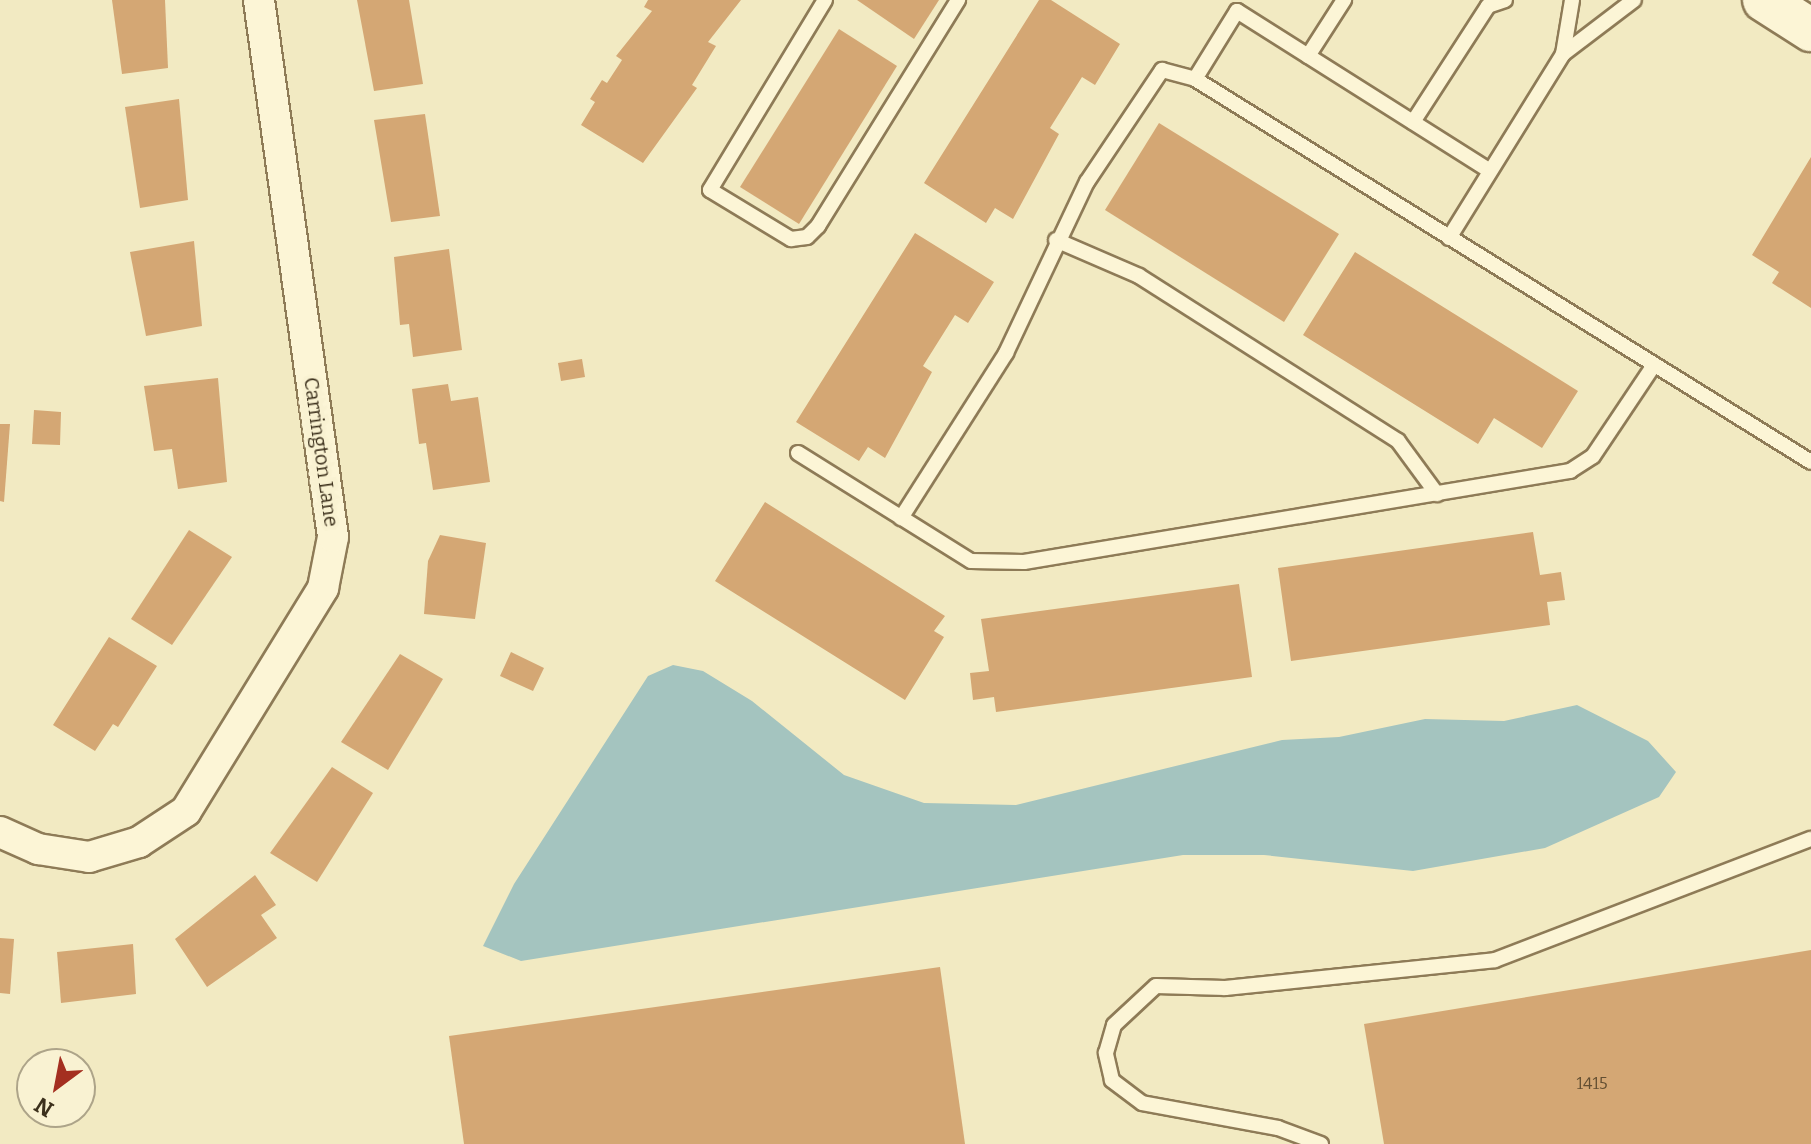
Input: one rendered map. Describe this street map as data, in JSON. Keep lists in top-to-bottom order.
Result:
{
  "streets": {
    "street": ["Carrington Lane"]
  },
  "house_numbers": ["1415"],
  "north": "bottom left"
}
